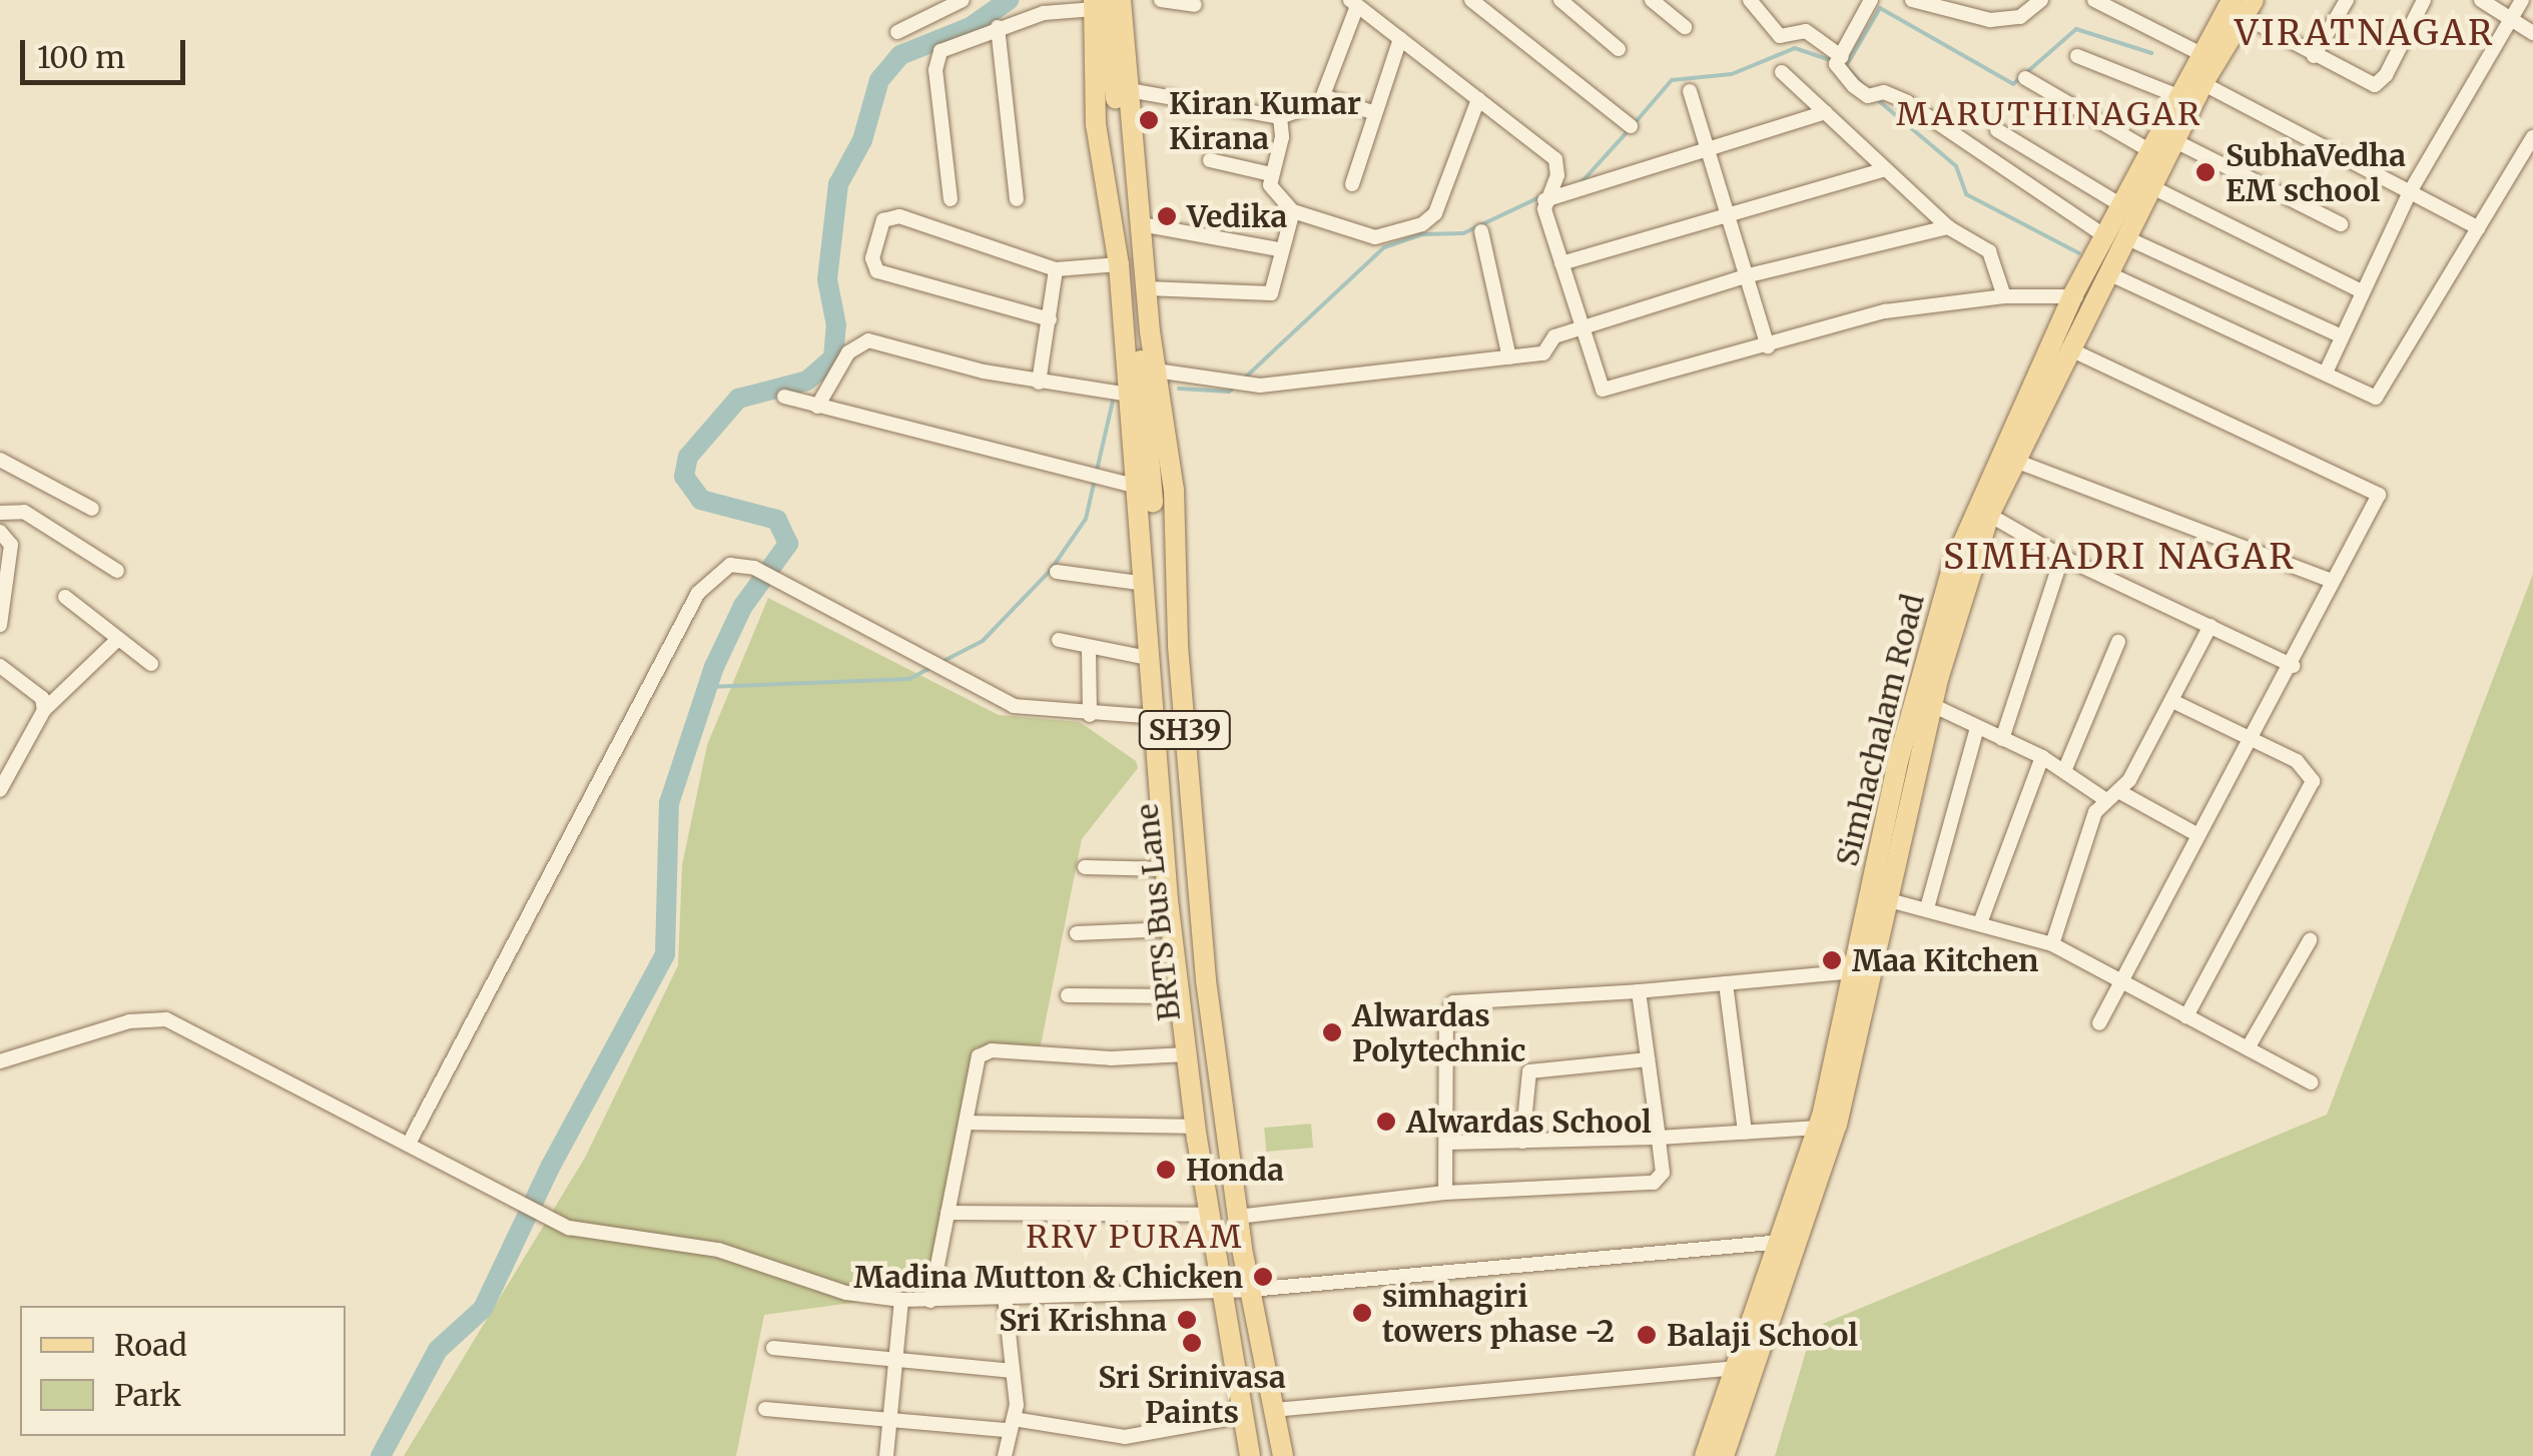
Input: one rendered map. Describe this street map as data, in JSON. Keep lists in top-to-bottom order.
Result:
{
  "streets": {
    "main road": ["SH39", "Simhachalam Road", "BRTS Bus Lane"]
  },
  "crossings": [
    ["SH39", "BRTS Bus Lane"]
  ],
  "districts": [
    "VIRATNAGAR",
    "MARUTHINAGAR",
    "SIMHADRI NAGAR",
    "RRV PURAM"
  ],
  "places": [
    "Kiran Kumar Kirana",
    "SubhaVedha EM school",
    "Vedika",
    "Maa Kitchen",
    "Alwardas Polytechnic",
    "Alwardas School",
    "Honda",
    "Madina Mutton & Chicken",
    "simhagiri towers phase -2",
    "Sri Krishna",
    "Balaji School",
    "Sri Srinivasa Paints"
  ],
  "legend": ["Road", "Park"],
  "scale_bar": "100 m"
}
